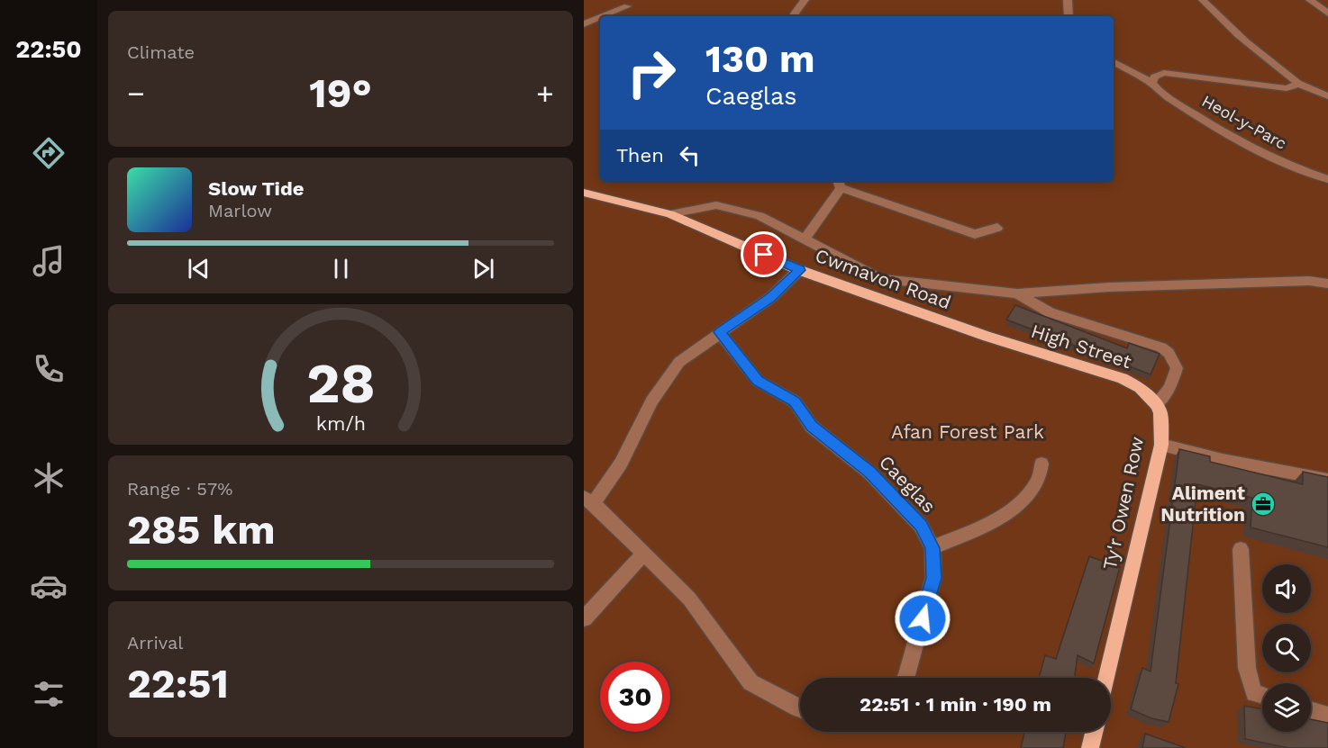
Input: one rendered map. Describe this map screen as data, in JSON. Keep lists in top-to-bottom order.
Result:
{
  "streets": {
    "main road": ["Cwmavon Road", "High Street", "Ty'r Owen Row"],
    "street": ["Heol-y-Parc", "Caeglas"]
  },
  "crossings": [
    ["Cwmavon Road", "High Street"],
    ["High Street", "Ty'r Owen Row"]
  ],
  "parks": ["Afan Forest Park"],
  "places": {
    "office": ["Aliment Nutrition"]
  },
  "page": {
    "tabs": "22:50",
    "tile": [
      "Climate",
      ["Range · 57%", "285 km"],
      ["Arrival", "22:51"]
    ],
    "turn": ["130 m", "Caeglas"],
    "heat": ["−", "19°", "+"],
    "then": "Then",
    "song": ["Slow Tide", "Marlow"],
    "limit": "30",
    "trip": "22:51 · 1 min · 190 m",
    "gauge": ["28", "km/h"]
  }
}
